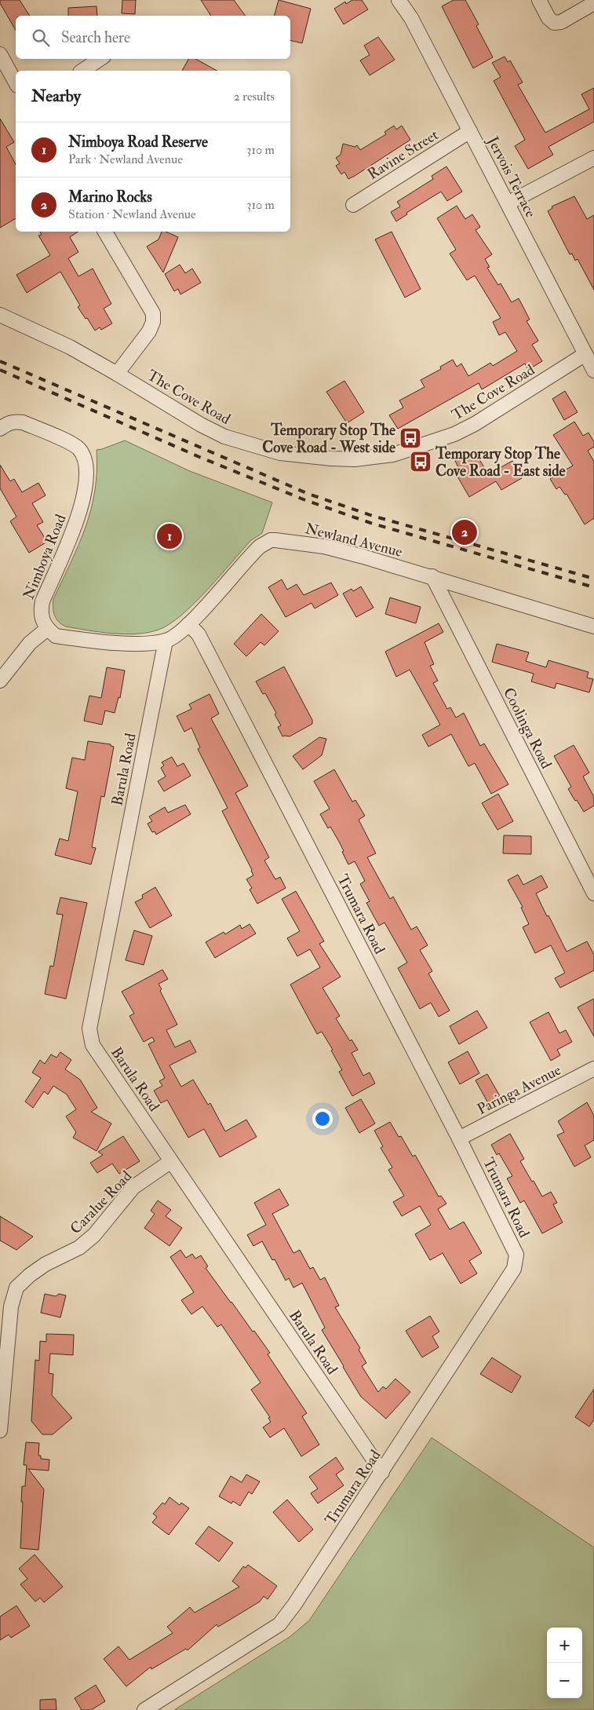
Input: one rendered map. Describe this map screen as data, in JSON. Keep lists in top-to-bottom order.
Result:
{
  "streets": {
    "street": [
      "Ravine Street",
      "Jervois Terrace",
      "The Cove Road",
      "Newland Avenue",
      "Nimboya Road",
      "Coolinga Road",
      "Barula Road",
      "Trumara Road",
      "Paringa Avenue",
      "Caralue Road"
    ]
  },
  "crossings": [
    ["Ravine Street", "Jervois Terrace"],
    ["Jervois Terrace", "The Cove Road"],
    ["Newland Avenue", "Nimboya Road"],
    ["Newland Avenue", "Coolinga Road"],
    ["Newland Avenue", "Barula Road"],
    ["Newland Avenue", "Trumara Road"],
    ["Barula Road", "Trumara Road"],
    ["Barula Road", "Caralue Road"],
    ["Trumara Road", "Paringa Avenue"]
  ],
  "places": {
    "bus stop": ["Temporary Stop The Cove Road - West side", "Temporary Stop The Cove Road - East side"]
  },
  "page": {
    "search": "Search here",
    "heading": ["Nearby", "2 results"],
    "list": [
      {
        "mark": "1",
        "name": "Nimboya Road Reserve",
        "note": "Park · Newland Avenue",
        "value": "310 m"
      },
      {
        "mark": "2",
        "name": "Marino Rocks",
        "note": "Station · Newland Avenue",
        "value": "310 m"
      }
    ],
    "pins": ["2", "1"],
    "map_buttons": ["+", "−"]
  }
}
